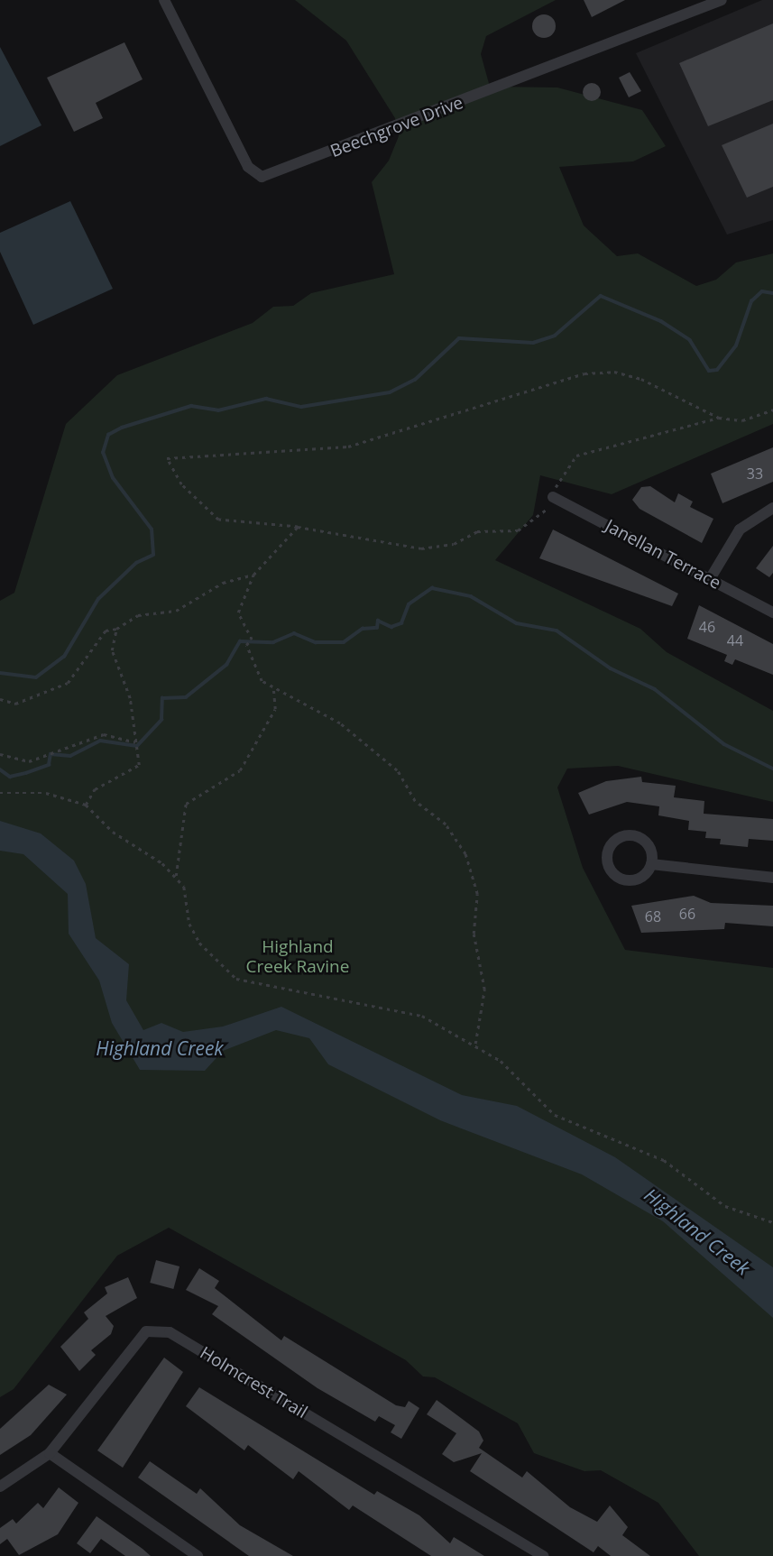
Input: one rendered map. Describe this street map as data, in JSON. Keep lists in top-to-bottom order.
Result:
{
  "streets": {
    "street": ["Beechgrove Drive", "Janellan Terrace", "Holmcrest Trail"]
  },
  "water": ["Highland Creek"],
  "parks": ["Highland Creek Ravine"],
  "house_numbers": [
    "33",
    "46",
    "44",
    "66",
    "68"
  ]
}
